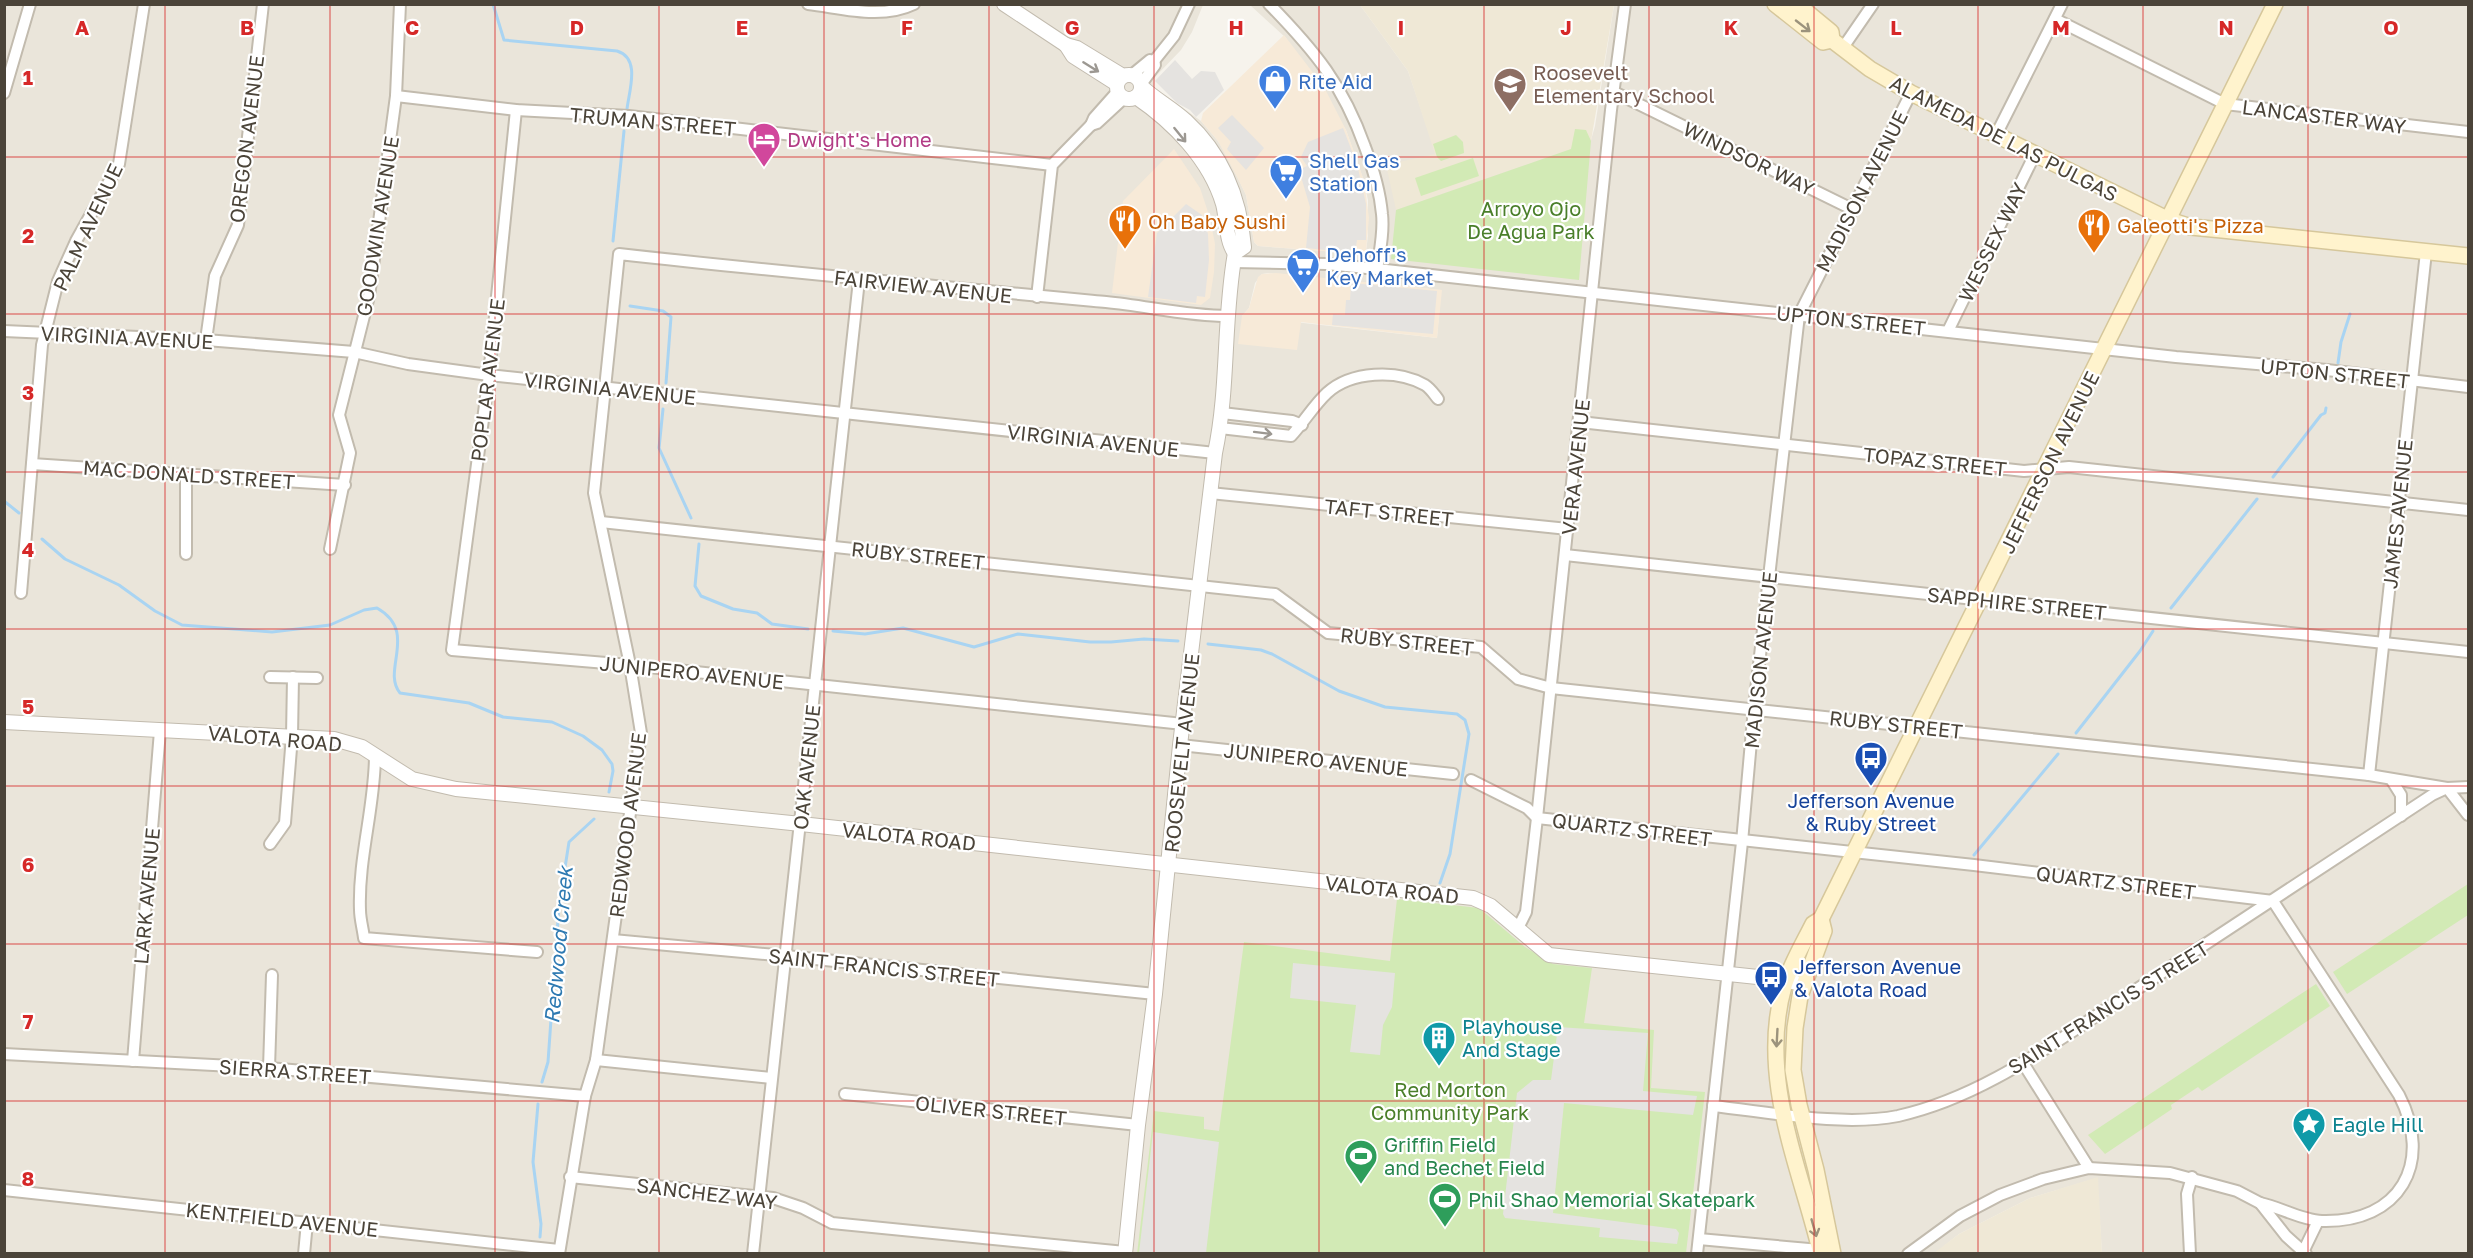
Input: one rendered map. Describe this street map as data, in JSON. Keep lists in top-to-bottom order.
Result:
{
  "streets": {
    "main road": ["ALAMEDA DE LAS PULGAS", "JEFFERSON AVENUE"],
    "street": [
      "LANCASTER WAY",
      "TRUMAN STREET",
      "OREGON AVENUE",
      "WINDSOR WAY",
      "MADISON AVENUE",
      "GOODWIN AVENUE",
      "PALM AVENUE",
      "WESSEX WAY",
      "FAIRVIEW AVENUE",
      "UPTON STREET",
      "VIRGINIA AVENUE",
      "POPLAR AVENUE",
      "TOPAZ STREET",
      "VERA AVENUE",
      "MAC DONALD STREET",
      "TAFT STREET",
      "JAMES AVENUE",
      "RUBY STREET",
      "SAPPHIRE STREET",
      "JUNIPERO AVENUE",
      "VALOTA ROAD",
      "ROOSEVELT AVENUE",
      "OAK AVENUE",
      "REDWOOD AVENUE",
      "QUARTZ STREET",
      "LARK AVENUE",
      "SAINT FRANCIS STREET",
      "SIERRA STREET",
      "OLIVER STREET",
      "SANCHEZ WAY",
      "KENTFIELD AVENUE"
    ]
  },
  "crossings": [
    ["LANCASTER WAY", "JEFFERSON AVENUE"],
    ["TRUMAN STREET", "GOODWIN AVENUE"],
    ["TRUMAN STREET", "POPLAR AVENUE"],
    ["ALAMEDA DE LAS PULGAS", "MADISON AVENUE"],
    ["ALAMEDA DE LAS PULGAS", "WESSEX WAY"],
    ["ALAMEDA DE LAS PULGAS", "JEFFERSON AVENUE"],
    ["ALAMEDA DE LAS PULGAS", "JAMES AVENUE"],
    ["OREGON AVENUE", "VIRGINIA AVENUE"],
    ["WINDSOR WAY", "MADISON AVENUE"],
    ["WINDSOR WAY", "VERA AVENUE"],
    ["MADISON AVENUE", "UPTON STREET"],
    ["MADISON AVENUE", "TOPAZ STREET"],
    ["MADISON AVENUE", "RUBY STREET"],
    ["MADISON AVENUE", "SAPPHIRE STREET"],
    ["MADISON AVENUE", "VALOTA ROAD"],
    ["MADISON AVENUE", "QUARTZ STREET"],
    ["MADISON AVENUE", "SAINT FRANCIS STREET"],
    ["GOODWIN AVENUE", "VIRGINIA AVENUE"],
    ["GOODWIN AVENUE", "MAC DONALD STREET"],
    ["PALM AVENUE", "VIRGINIA AVENUE"],
    ["PALM AVENUE", "MAC DONALD STREET"],
    ["WESSEX WAY", "UPTON STREET"],
    ["FAIRVIEW AVENUE", "ROOSEVELT AVENUE"],
    ["FAIRVIEW AVENUE", "OAK AVENUE"],
    ["FAIRVIEW AVENUE", "REDWOOD AVENUE"],
    ["UPTON STREET", "JEFFERSON AVENUE"],
    ["UPTON STREET", "VERA AVENUE"],
    ["UPTON STREET", "JAMES AVENUE"],
    ["UPTON STREET", "ROOSEVELT AVENUE"],
    ["VIRGINIA AVENUE", "POPLAR AVENUE"],
    ["VIRGINIA AVENUE", "ROOSEVELT AVENUE"],
    ["VIRGINIA AVENUE", "OAK AVENUE"],
    ["VIRGINIA AVENUE", "REDWOOD AVENUE"],
    ["POPLAR AVENUE", "JUNIPERO AVENUE"],
    ["TOPAZ STREET", "JEFFERSON AVENUE"],
    ["TOPAZ STREET", "VERA AVENUE"],
    ["TOPAZ STREET", "JAMES AVENUE"],
    ["JEFFERSON AVENUE", "RUBY STREET"],
    ["JEFFERSON AVENUE", "SAPPHIRE STREET"],
    ["JEFFERSON AVENUE", "VALOTA ROAD"],
    ["JEFFERSON AVENUE", "QUARTZ STREET"],
    ["JEFFERSON AVENUE", "SAINT FRANCIS STREET"],
    ["VERA AVENUE", "TAFT STREET"],
    ["VERA AVENUE", "RUBY STREET"],
    ["VERA AVENUE", "SAPPHIRE STREET"],
    ["VERA AVENUE", "VALOTA ROAD"],
    ["VERA AVENUE", "QUARTZ STREET"],
    ["TAFT STREET", "ROOSEVELT AVENUE"],
    ["JAMES AVENUE", "RUBY STREET"],
    ["JAMES AVENUE", "SAPPHIRE STREET"],
    ["RUBY STREET", "ROOSEVELT AVENUE"],
    ["RUBY STREET", "OAK AVENUE"],
    ["RUBY STREET", "REDWOOD AVENUE"],
    ["RUBY STREET", "SAINT FRANCIS STREET"],
    ["JUNIPERO AVENUE", "ROOSEVELT AVENUE"],
    ["JUNIPERO AVENUE", "OAK AVENUE"],
    ["JUNIPERO AVENUE", "REDWOOD AVENUE"],
    ["VALOTA ROAD", "ROOSEVELT AVENUE"],
    ["VALOTA ROAD", "OAK AVENUE"],
    ["VALOTA ROAD", "REDWOOD AVENUE"],
    ["VALOTA ROAD", "LARK AVENUE"],
    ["ROOSEVELT AVENUE", "SAINT FRANCIS STREET"],
    ["ROOSEVELT AVENUE", "OLIVER STREET"],
    ["ROOSEVELT AVENUE", "SANCHEZ WAY"],
    ["OAK AVENUE", "SAINT FRANCIS STREET"],
    ["OAK AVENUE", "SANCHEZ WAY"],
    ["REDWOOD AVENUE", "SAINT FRANCIS STREET"],
    ["REDWOOD AVENUE", "SIERRA STREET"],
    ["REDWOOD AVENUE", "SANCHEZ WAY"],
    ["REDWOOD AVENUE", "KENTFIELD AVENUE"],
    ["QUARTZ STREET", "SAINT FRANCIS STREET"],
    ["LARK AVENUE", "SIERRA STREET"]
  ],
  "water": ["Redwood Creek"],
  "parks": ["Arroyo Ojo De Agua Park", "Red Morton Community Park"],
  "places": {
    "shop": ["Rite Aid"],
    "school or university": ["Roosevelt Elementary School"],
    "hotel": ["Dwight's Home"],
    "supermarket": ["Shell Gas Station", "Dehoff's Key Market"],
    "restaurant": ["Oh Baby Sushi", "Galeotti's Pizza"],
    "bus stop": ["Jefferson Avenue & Ruby Street", "Jefferson Avenue & Valota Road"],
    "building": ["Playhouse And Stage"],
    "place": ["Eagle Hill"],
    "sports": ["Griffin Field and Bechet Field", "Phil Shao Memorial Skatepark"]
  },
  "grid": {
    "columns": [
      "A",
      "B",
      "C",
      "D",
      "E",
      "F",
      "G",
      "H",
      "I",
      "J",
      "K",
      "L",
      "M",
      "N",
      "O"
    ],
    "rows": [
      "1",
      "2",
      "3",
      "4",
      "5",
      "6",
      "7",
      "8"
    ]
  }
}
